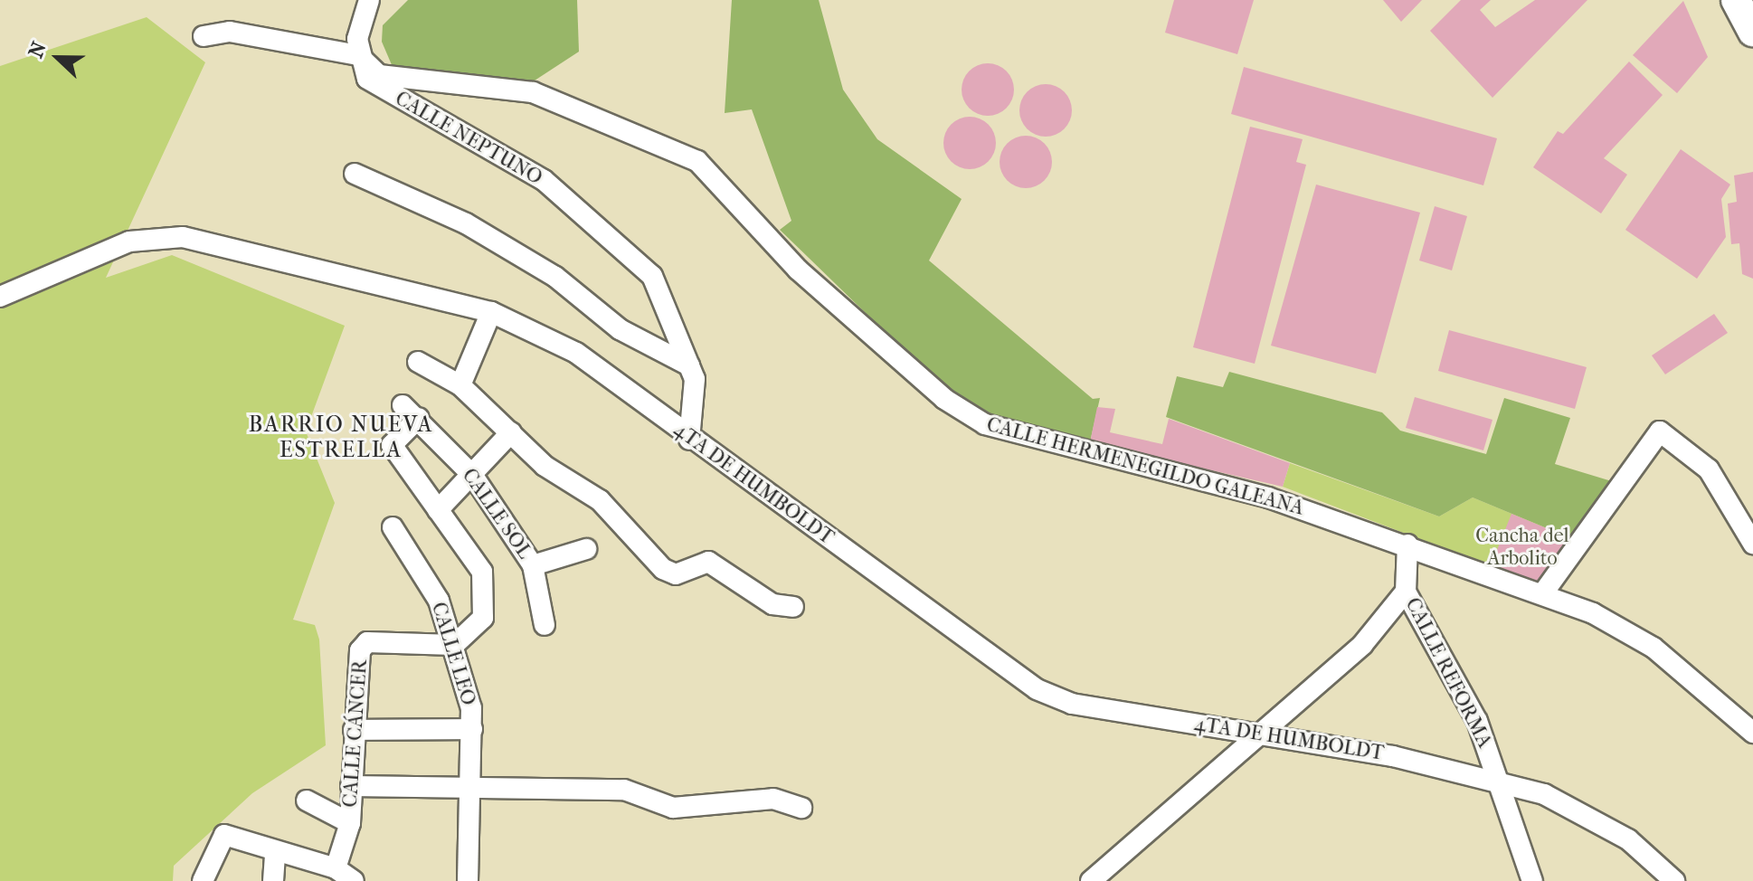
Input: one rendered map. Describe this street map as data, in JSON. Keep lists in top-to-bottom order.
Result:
{
  "streets": {
    "street": [
      "CALLE NEPTUNO",
      "CALLE HERMENEGILDO GALEANA",
      "4TA DE HUMBOLDT",
      "CALLE SOL",
      "CALLE LEO",
      "CALLE REFORMA",
      "CALLE CÁNCER"
    ]
  },
  "crossings": [
    ["CALLE NEPTUNO", "CALLE HERMENEGILDO GALEANA"],
    ["CALLE NEPTUNO", "4TA DE HUMBOLDT"],
    ["CALLE HERMENEGILDO GALEANA", "CALLE REFORMA"],
    ["4TA DE HUMBOLDT", "CALLE REFORMA"],
    ["CALLE LEO", "CALLE CÁNCER"]
  ],
  "districts": ["BARRIO NUEVA ESTRELLA"],
  "parks": ["Cancha del Arbolito"],
  "north": "left"
}
